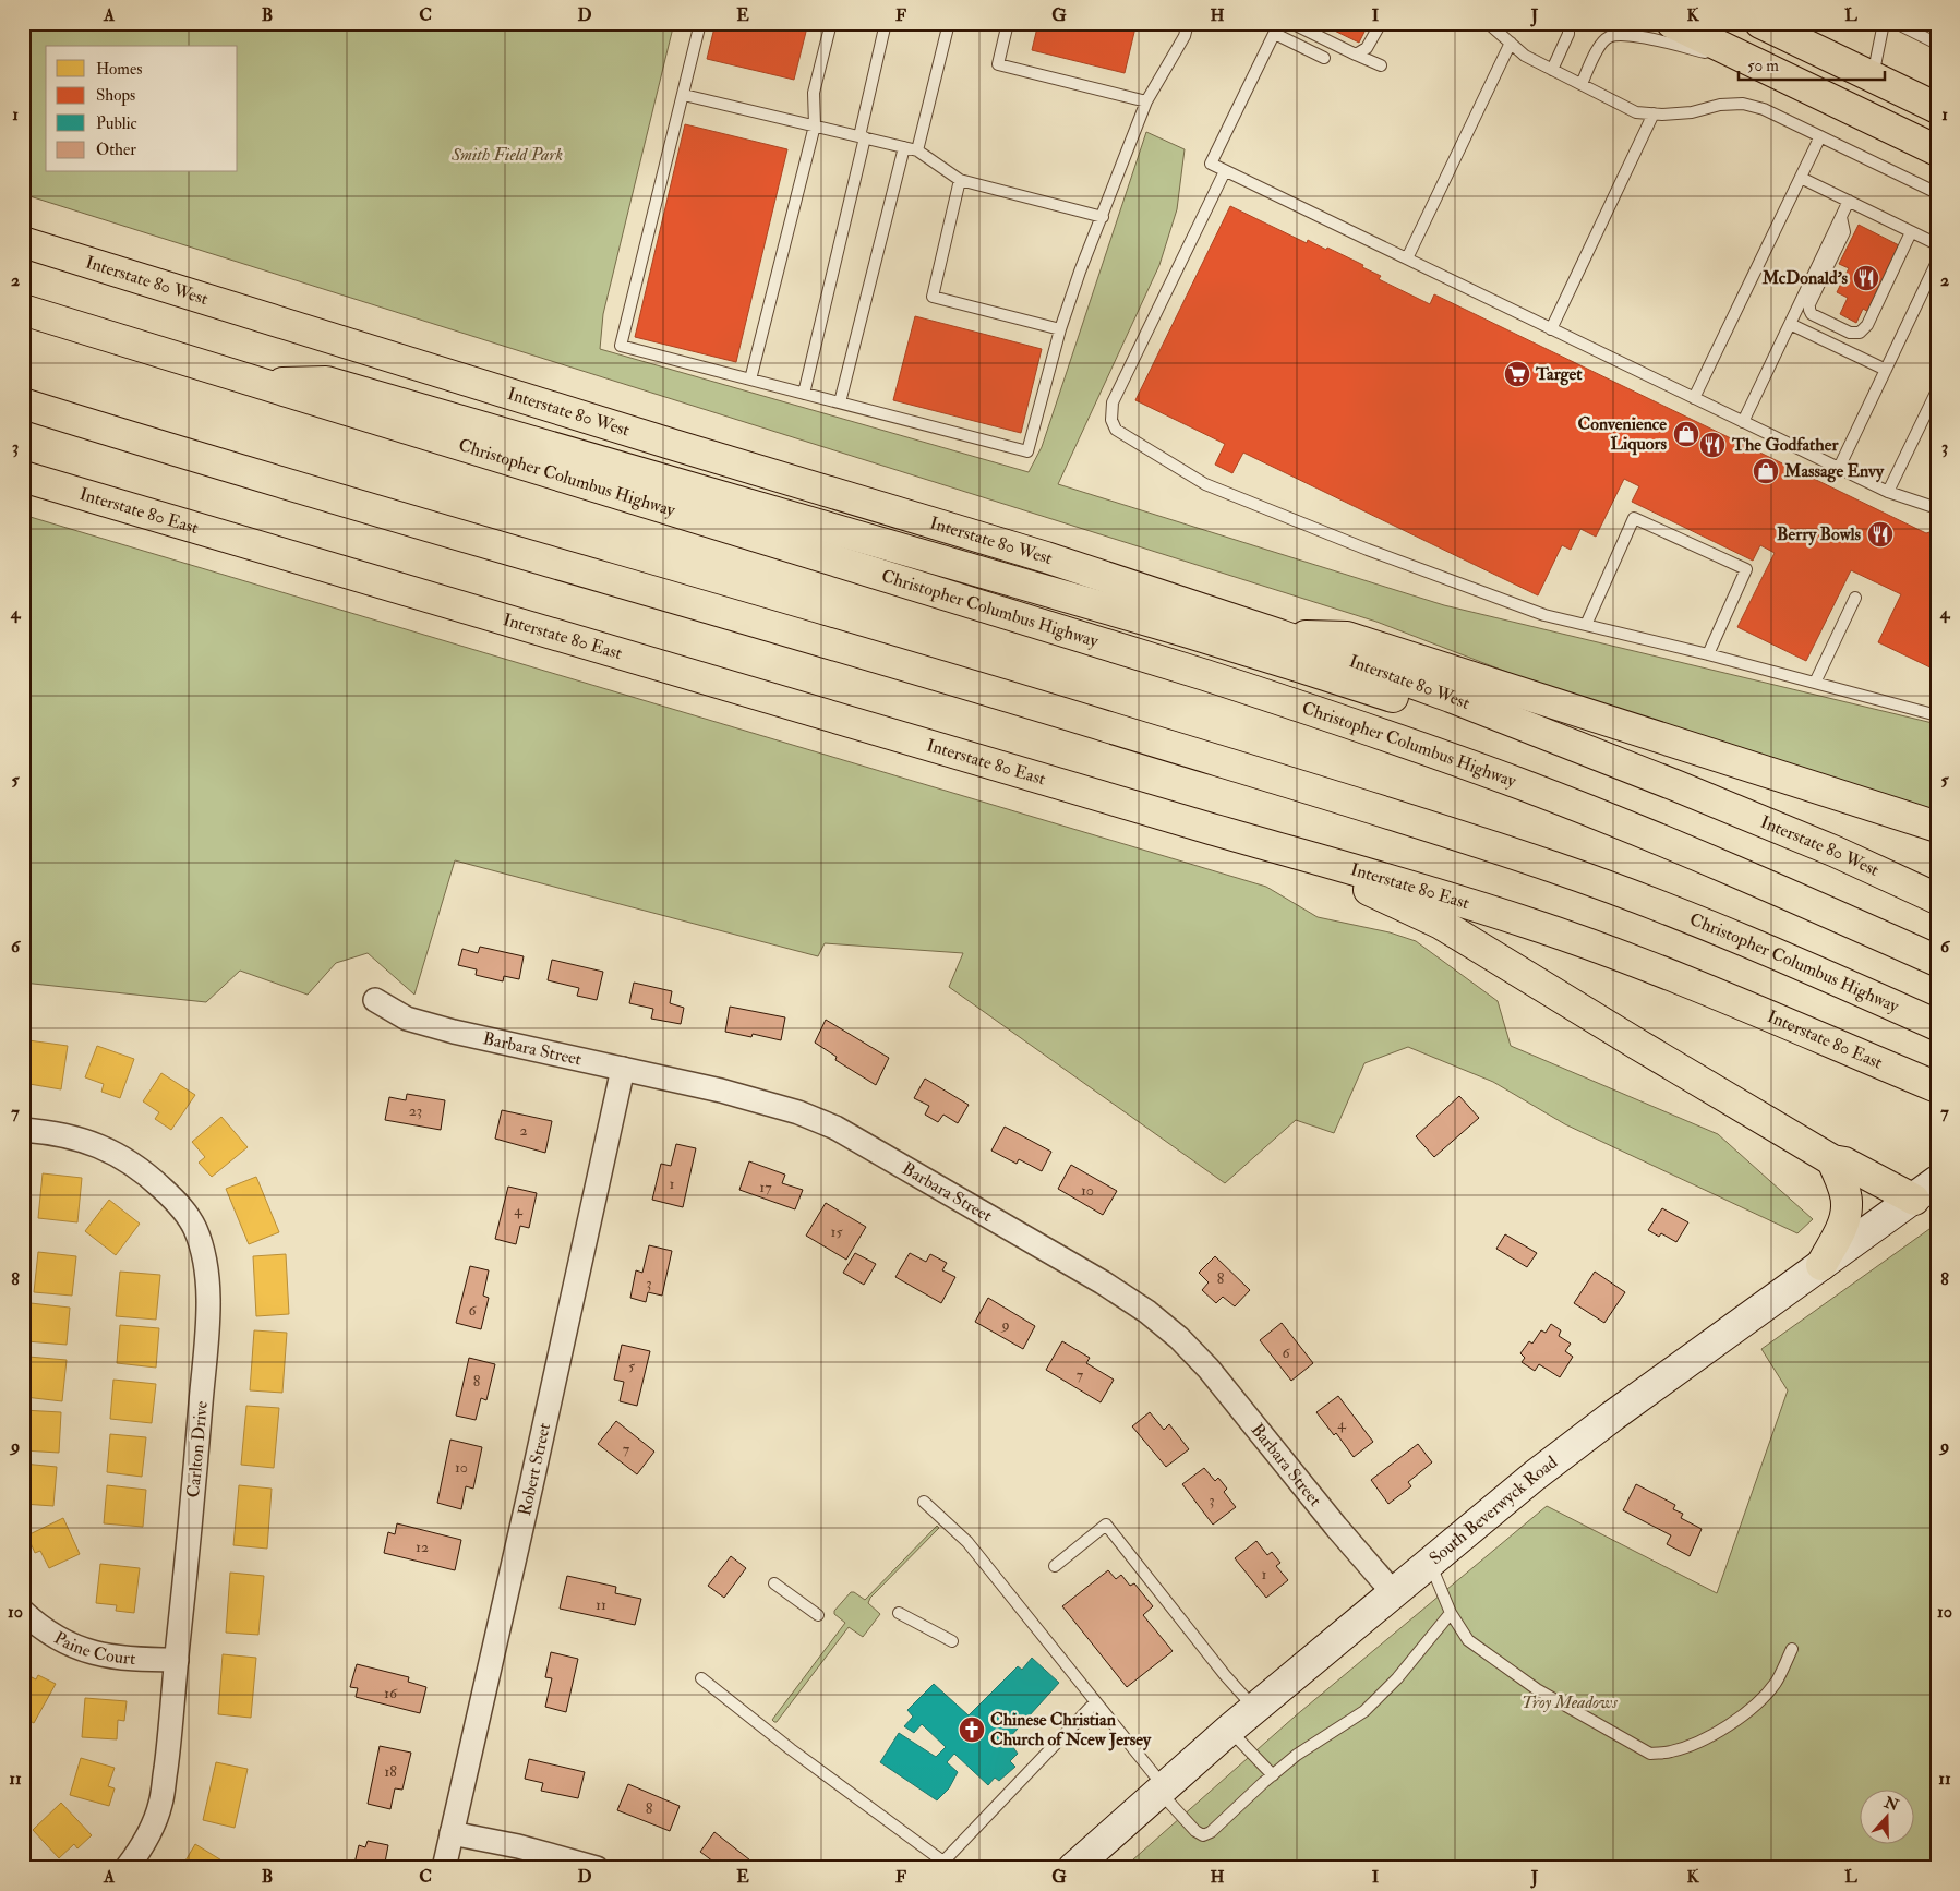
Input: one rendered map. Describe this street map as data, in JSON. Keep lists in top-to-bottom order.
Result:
{
  "streets": {
    "highway": ["Interstate 80 West", "Christopher Columbus Highway", "Interstate 80 East"],
    "main road": ["South Beverwyck Road"],
    "street": [
      "Barbara Street",
      "Carlton Drive",
      "Robert Street",
      "Paine Court"
    ]
  },
  "crossings": [
    ["Barbara Street", "Robert Street"],
    ["Barbara Street", "South Beverwyck Road"],
    ["Carlton Drive", "Paine Court"]
  ],
  "parks": ["Smith Field Park", "Troy Meadows"],
  "places": {
    "restaurant": ["McDonald's", "The Godfather", "Berry Bowls"],
    "supermarket": ["Target"],
    "shop": ["Convenience Liquors", "Massage Envy"],
    "church": ["Chinese Christian Church of Ncew Jersey"]
  },
  "house_numbers": [
    "23",
    "2",
    "1",
    "17",
    "10",
    "4",
    "15",
    "8",
    "3",
    "6",
    "9",
    "6",
    "5",
    "7",
    "8",
    "4",
    "7",
    "10",
    "3",
    "12",
    "1",
    "11",
    "16",
    "18",
    "8"
  ],
  "legend": [
    "Homes",
    "Shops",
    "Public",
    "Other"
  ],
  "scale_bar": "50 m",
  "north": "top",
  "grid": {
    "columns": [
      "A",
      "B",
      "C",
      "D",
      "E",
      "F",
      "G",
      "H",
      "I",
      "J",
      "K",
      "L"
    ],
    "rows": [
      "1",
      "2",
      "3",
      "4",
      "5",
      "6",
      "7",
      "8",
      "9",
      "10",
      "11"
    ]
  }
}
